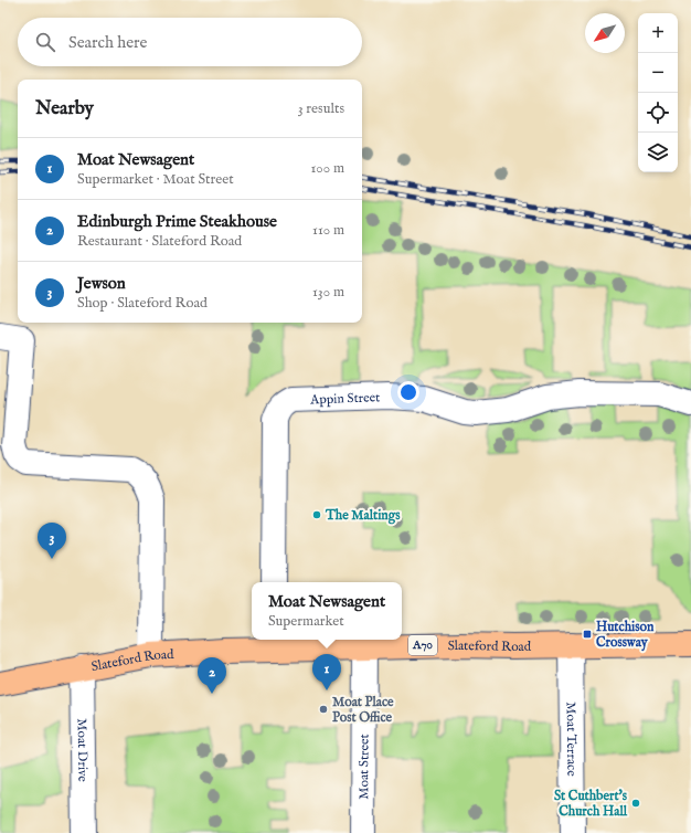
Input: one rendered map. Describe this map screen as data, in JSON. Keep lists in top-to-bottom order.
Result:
{
  "streets": {
    "main road": ["A70", "Slateford Road"],
    "street": [
      "Appin Street",
      "Moat Terrace",
      "Moat Drive",
      "Moat Street"
    ]
  },
  "crossings": [
    ["Slateford Road", "Moat Terrace"],
    ["Slateford Road", "Moat Drive"],
    ["Slateford Road", "Moat Street"]
  ],
  "places": {
    "other": ["The Maltings", "Moat Place Post Office", "St Cuthbert's Church Hall"],
    "transit": ["Hutchison Crossway"]
  },
  "north": "bottom left",
  "page": {
    "map_buttons": ["+", "−"],
    "search": "Search here",
    "heading": ["Nearby", "3 results"],
    "list": [
      {
        "mark": "1",
        "name": "Moat Newsagent",
        "note": "Supermarket · Moat Street",
        "value": "100 m"
      },
      {
        "mark": "2",
        "name": "Edinburgh Prime Steakhouse",
        "note": "Restaurant · Slateford Road",
        "value": "110 m"
      },
      {
        "mark": "3",
        "name": "Jewson",
        "note": "Shop · Slateford Road",
        "value": "130 m"
      }
    ],
    "pins": ["3", "1", "2"],
    "popup": ["Moat Newsagent", "Supermarket"]
  }
}
